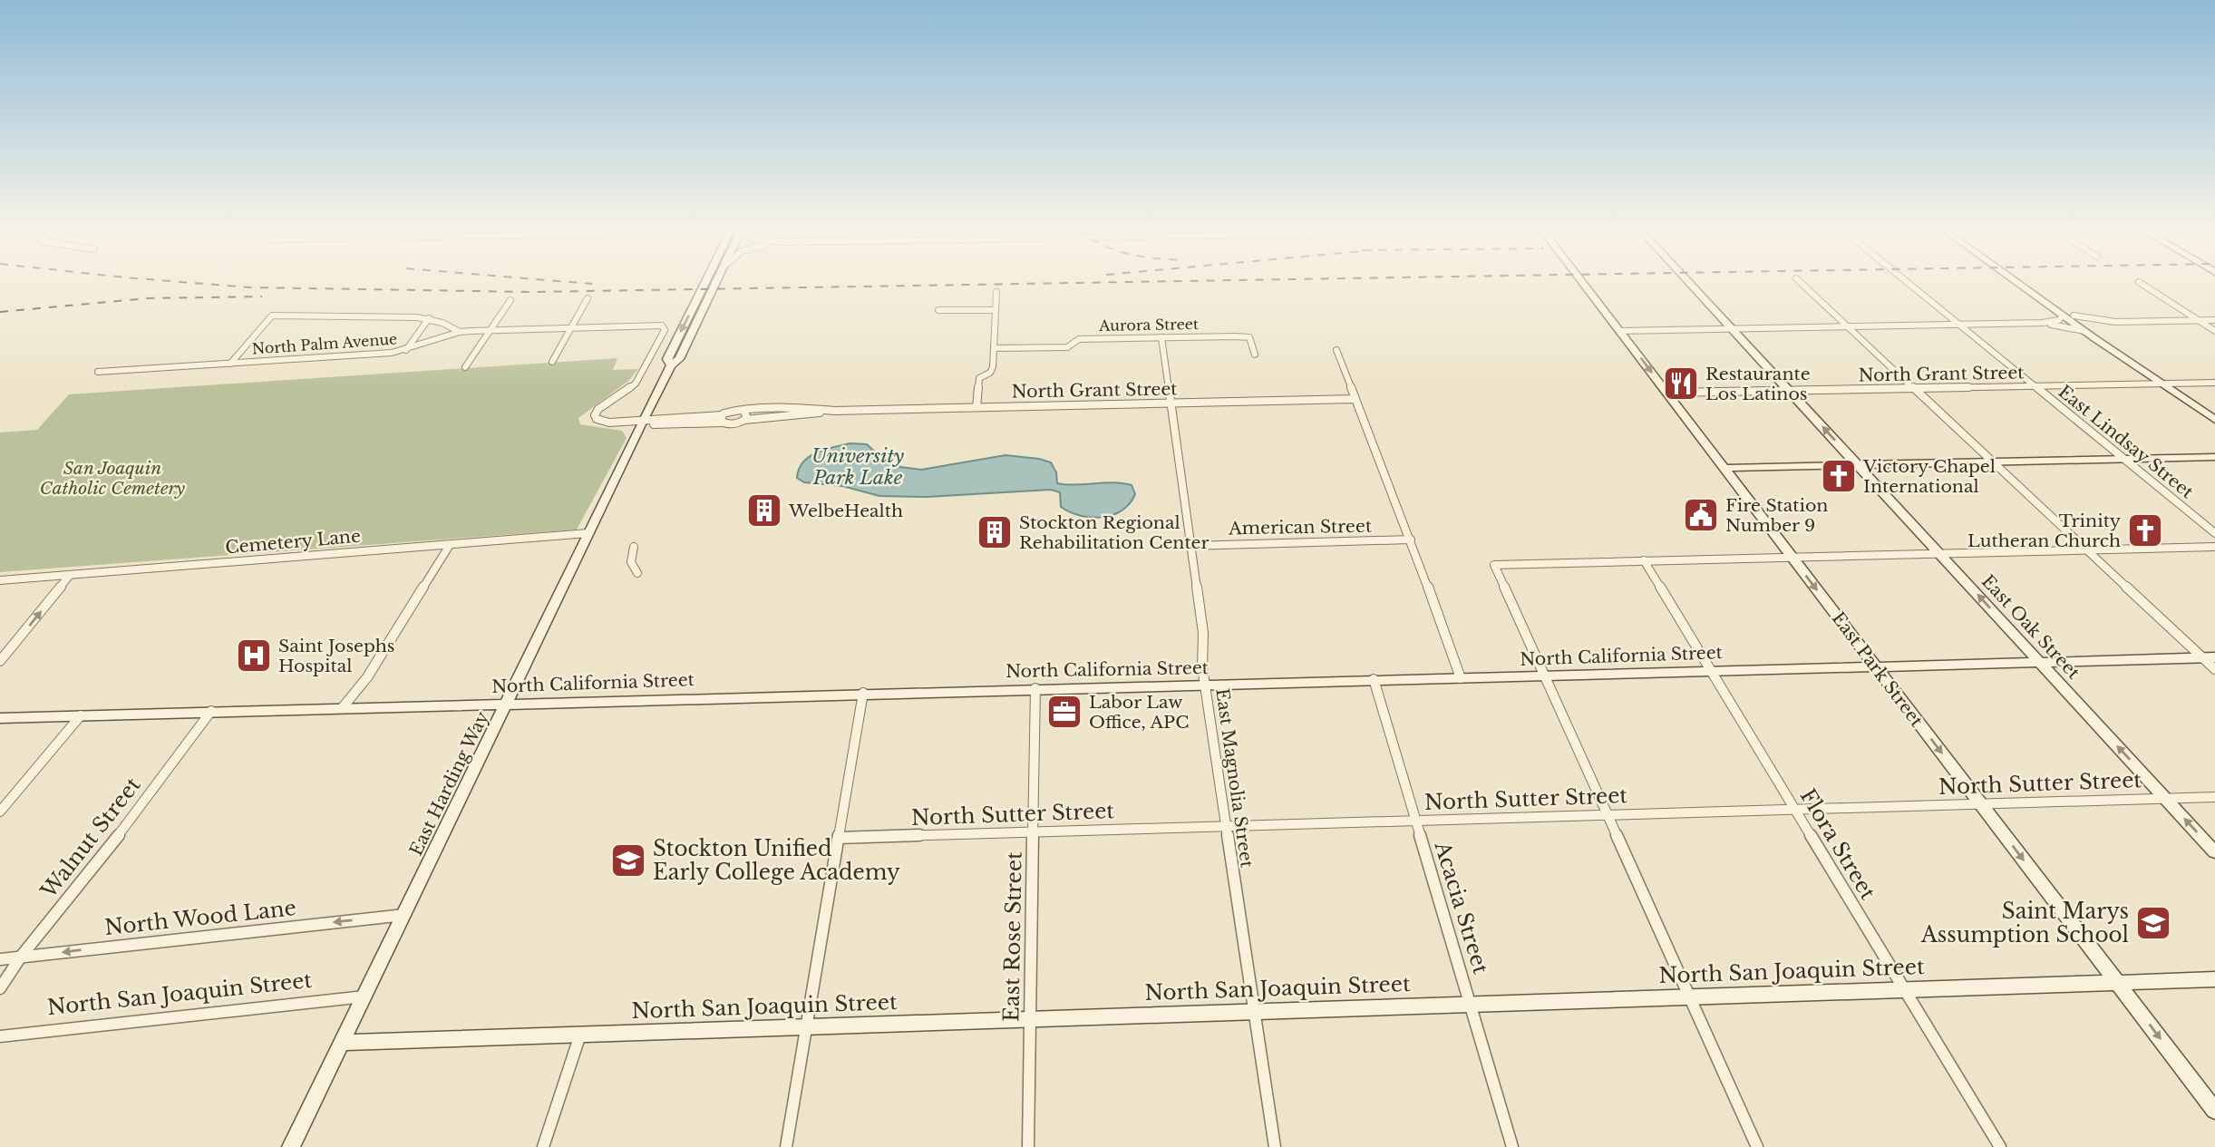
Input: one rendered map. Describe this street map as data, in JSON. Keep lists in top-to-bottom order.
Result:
{
  "streets": {
    "street": [
      "Aurora Street",
      "North Palm Avenue",
      "North Grant Street",
      "East Lindsay Street",
      "American Street",
      "Cemetery Lane",
      "East Oak Street",
      "North California Street",
      "East Park Street",
      "East Magnolia Street",
      "East Harding Way",
      "North Sutter Street",
      "Walnut Street",
      "Flora Street",
      "Acacia Street",
      "North Wood Lane",
      "East Rose Street",
      "North San Joaquin Street"
    ]
  },
  "crossings": [
    ["Aurora Street", "East Magnolia Street"],
    ["North Palm Avenue", "North Grant Street"],
    ["North Grant Street", "East Lindsay Street"],
    ["North Grant Street", "East Oak Street"],
    ["North Grant Street", "East Park Street"],
    ["North Grant Street", "East Magnolia Street"],
    ["North Grant Street", "East Harding Way"],
    ["American Street", "East Magnolia Street"],
    ["Cemetery Lane", "East Harding Way"],
    ["East Oak Street", "North California Street"],
    ["East Oak Street", "North Sutter Street"],
    ["North California Street", "East Park Street"],
    ["North California Street", "East Magnolia Street"],
    ["North California Street", "East Harding Way"],
    ["North California Street", "Walnut Street"],
    ["North California Street", "Flora Street"],
    ["North California Street", "Acacia Street"],
    ["North California Street", "East Rose Street"],
    ["East Park Street", "North Sutter Street"],
    ["East Park Street", "North San Joaquin Street"],
    ["East Magnolia Street", "North Sutter Street"],
    ["East Magnolia Street", "North San Joaquin Street"],
    ["East Harding Way", "North Wood Lane"],
    ["East Harding Way", "North San Joaquin Street"],
    ["North Sutter Street", "Flora Street"],
    ["North Sutter Street", "Acacia Street"],
    ["North Sutter Street", "East Rose Street"],
    ["Walnut Street", "North Wood Lane"],
    ["Flora Street", "North San Joaquin Street"],
    ["Acacia Street", "North San Joaquin Street"],
    ["East Rose Street", "North San Joaquin Street"]
  ],
  "one_way": ["East Oak Street", "East Park Street", "North Wood Lane"],
  "water": ["University Park Lake"],
  "parks": ["San Joaquin Catholic Cemetery"],
  "places": {
    "restaurant": ["Restaurante Los Latinos"],
    "church": ["Victory Chapel International", "Trinity Lutheran Church"],
    "building": ["WelbeHealth", "Stockton Regional Rehabilitation Center"],
    "public building": ["Fire Station Number 9"],
    "hospital": ["Saint Josephs Hospital"],
    "office": ["Labor Law Office, APC"],
    "school or university": ["Stockton Unified Early College Academy", "Saint Marys Assumption School"]
  }
}
